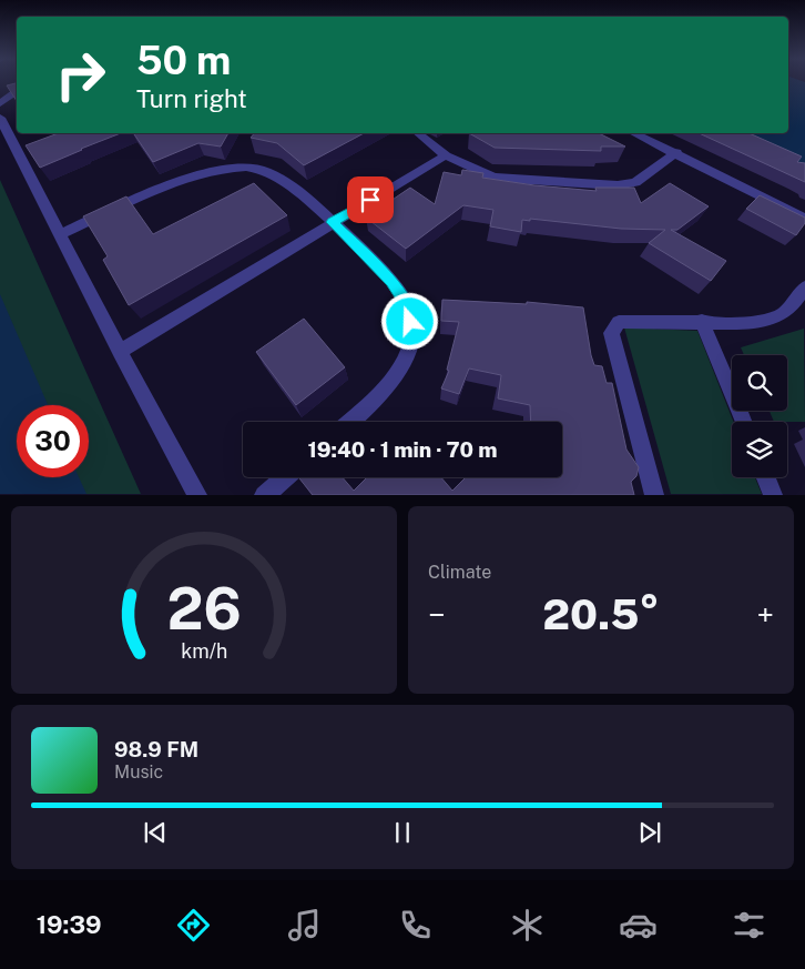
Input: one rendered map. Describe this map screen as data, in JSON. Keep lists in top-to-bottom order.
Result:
{
  "page": {
    "turn": ["50 m", "Turn right"],
    "limit": "30",
    "trip": "19:40 · 1 min · 70 m",
    "tile": "Climate",
    "heat": ["−", "20.5°", "+"],
    "song": ["98.9 FM", "Music"],
    "tabs": "19:39",
    "gauge": ["26", "km/h"]
  }
}
